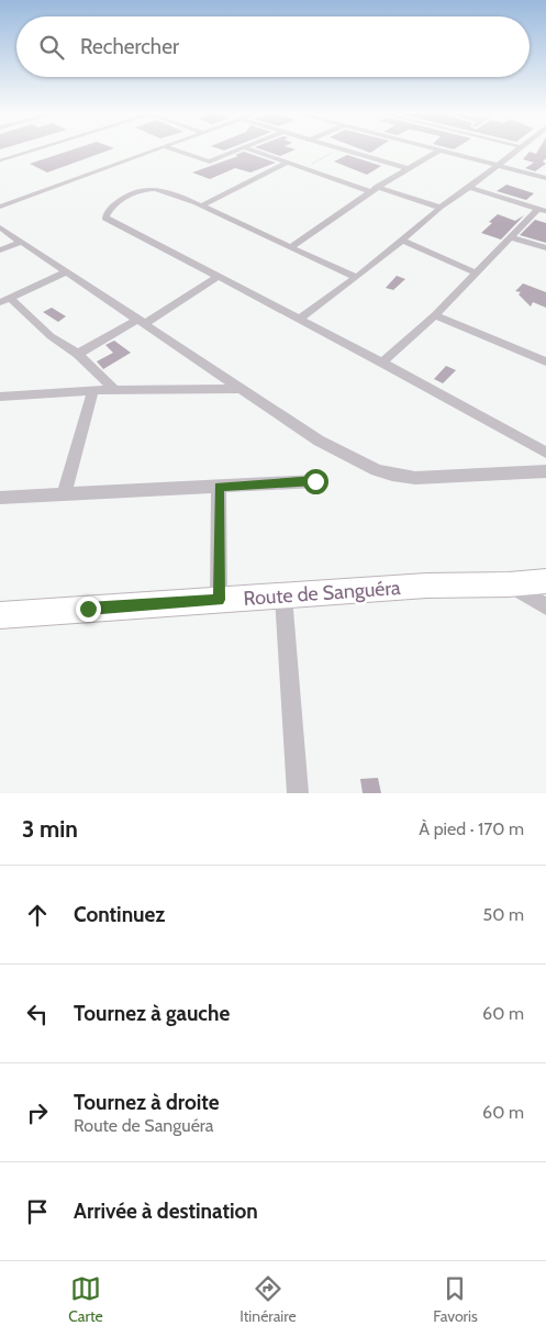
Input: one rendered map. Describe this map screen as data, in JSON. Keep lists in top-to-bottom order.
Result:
{
  "streets": {
    "street": ["Route de Sanguéra"]
  },
  "page": {
    "search": "Rechercher",
    "heading": ["3 min", "À pied · 170 m"],
    "list": [
      ["Continuez", "50 m"],
      ["Tournez à gauche", "60 m"],
      ["Tournez à droite", "Route de Sanguéra", "60 m"],
      "Arrivée à destination"
    ],
    "nav": ["Carte", "Itinéraire", "Favoris"]
  }
}
